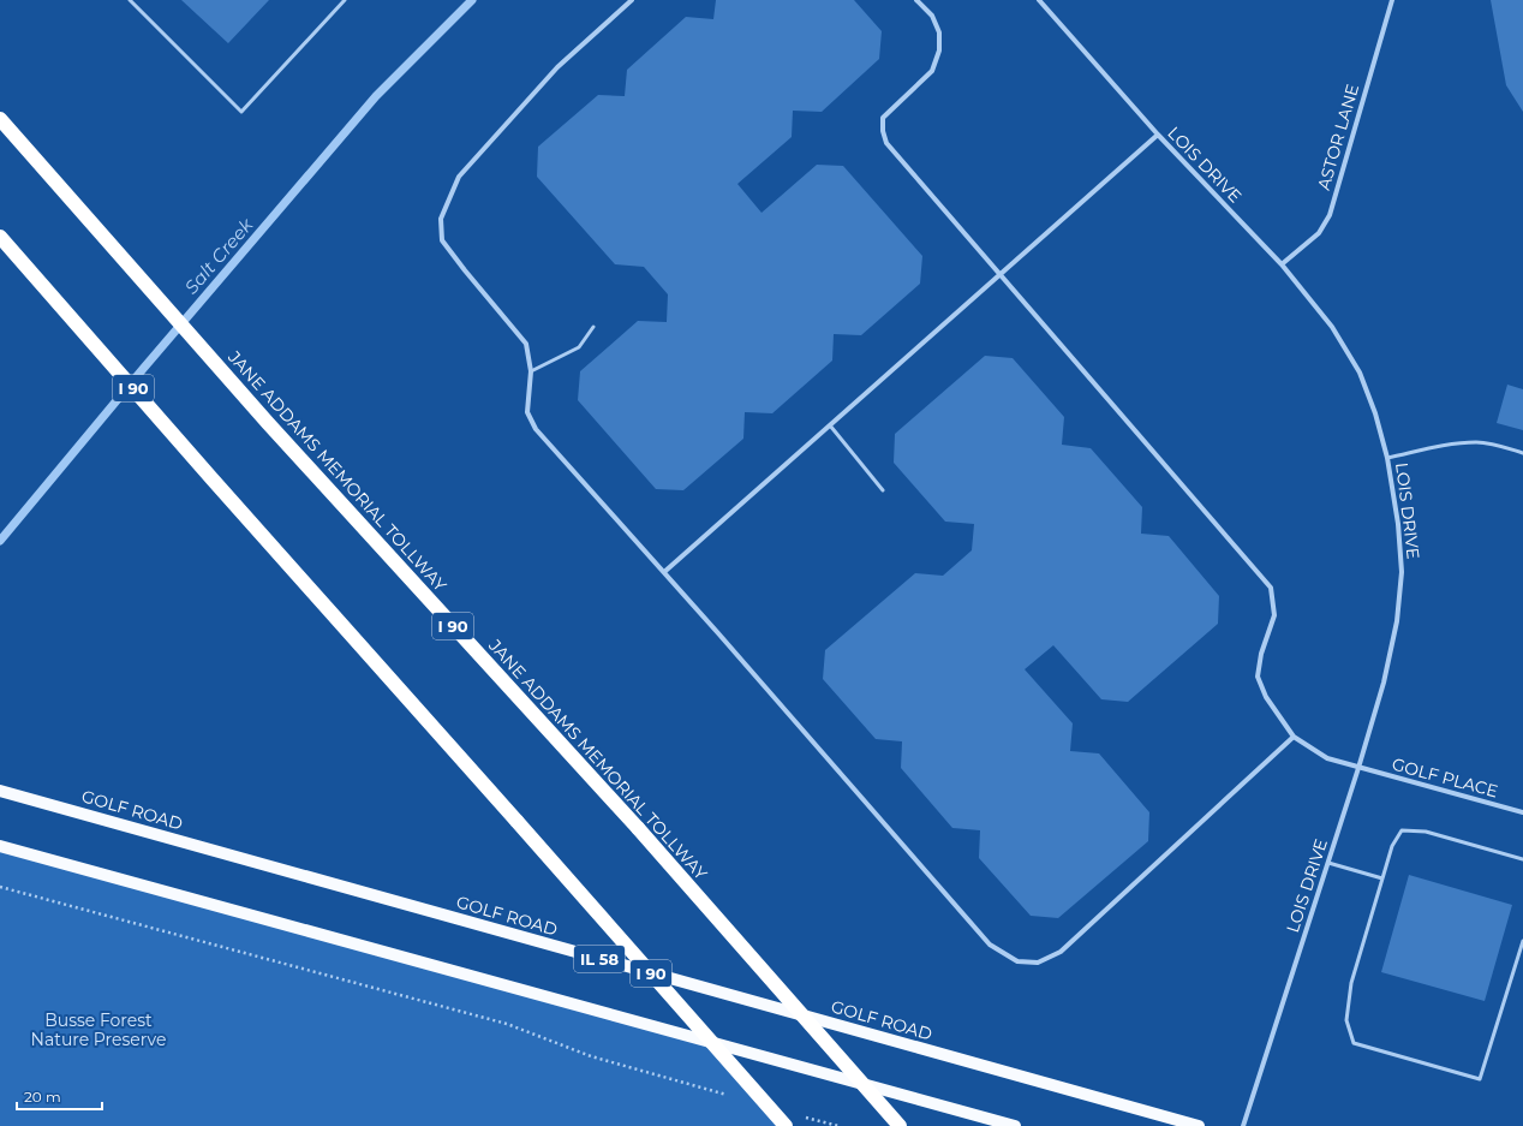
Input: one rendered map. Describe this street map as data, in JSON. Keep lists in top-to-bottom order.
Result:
{
  "streets": {
    "highway": ["I 90", "JANE ADDAMS MEMORIAL TOLLWAY"],
    "main road": ["GOLF ROAD", "IL 58"],
    "street": ["ASTOR LANE", "LOIS DRIVE", "GOLF PLACE"]
  },
  "crossings": [
    ["ASTOR LANE", "LOIS DRIVE"],
    ["LOIS DRIVE", "GOLF PLACE"]
  ],
  "water": ["Salt Creek"],
  "parks": ["Busse Forest Nature Preserve"],
  "scale_bar": "20 m"
}
